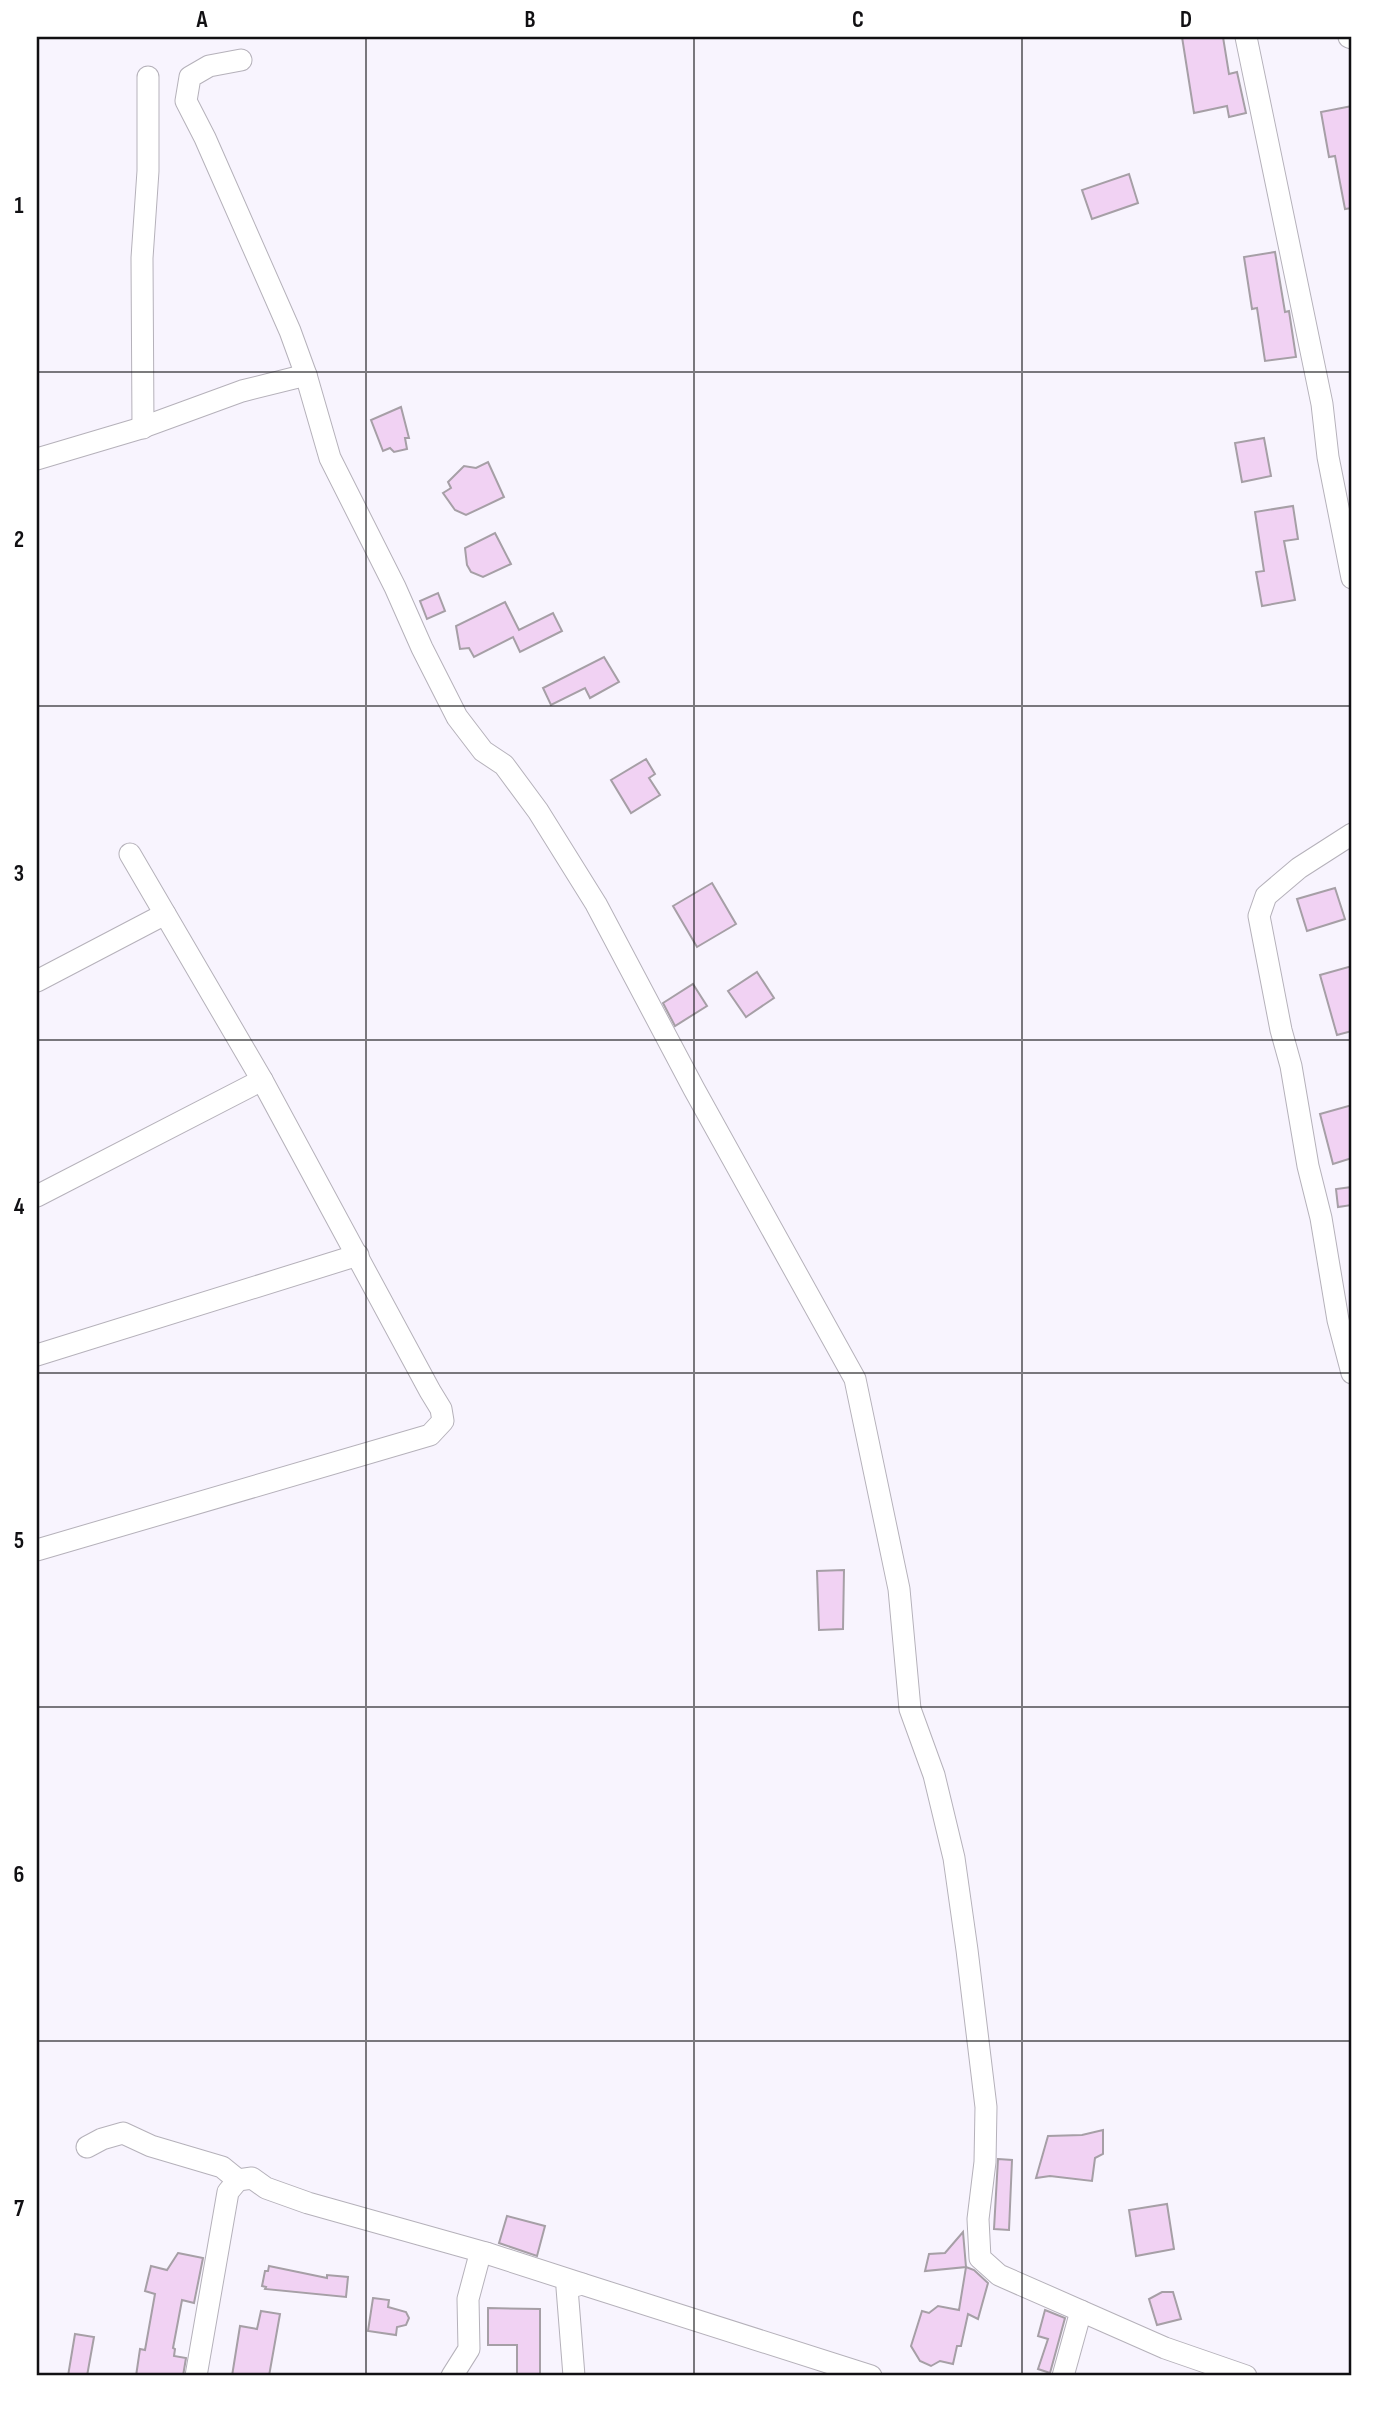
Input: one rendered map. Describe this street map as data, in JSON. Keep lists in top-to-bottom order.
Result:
{
  "grid": {
    "columns": [
      "A",
      "B",
      "C",
      "D"
    ],
    "rows": [
      "1",
      "2",
      "3",
      "4",
      "5",
      "6",
      "7"
    ]
  }
}
